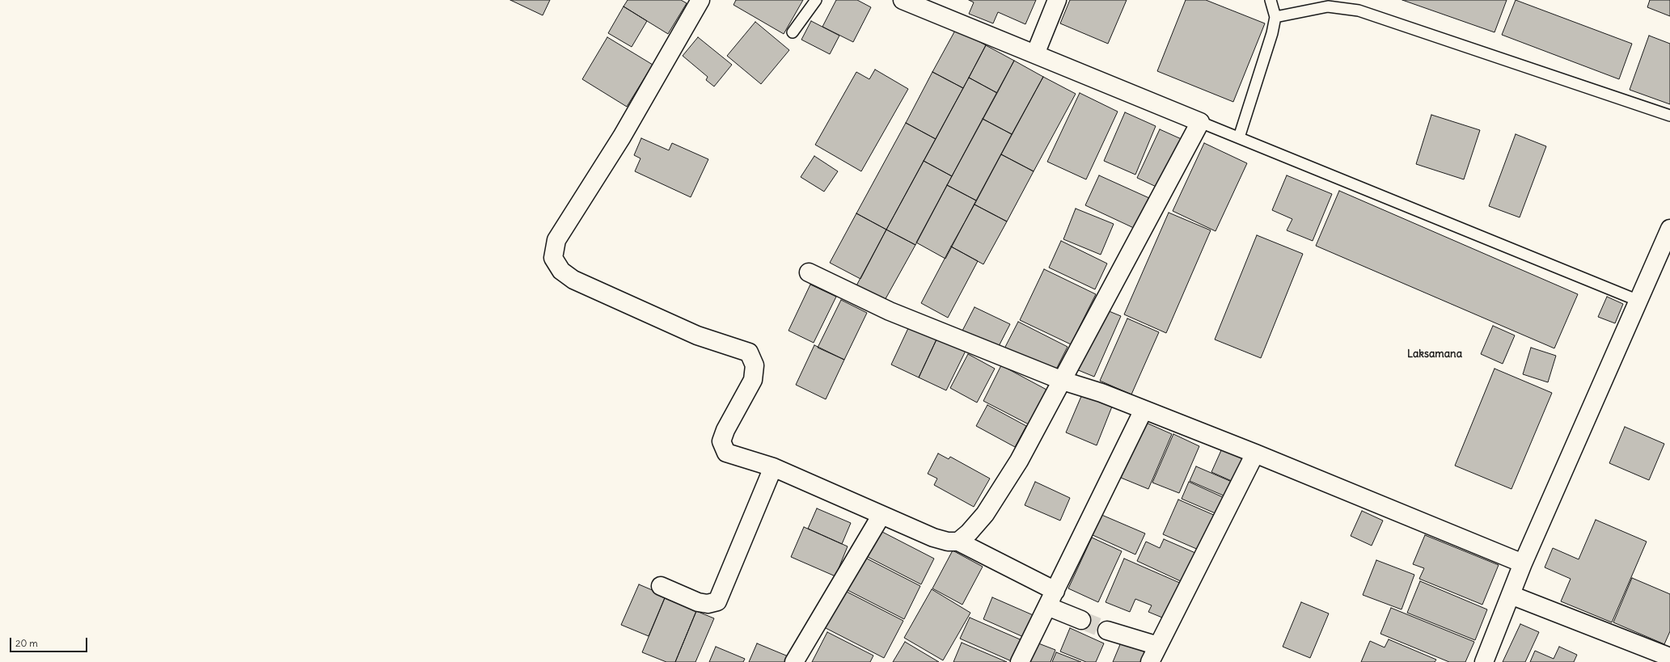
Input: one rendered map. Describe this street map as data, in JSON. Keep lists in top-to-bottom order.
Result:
{
  "districts": ["Laksamana"],
  "scale_bar": "20 m"
}
